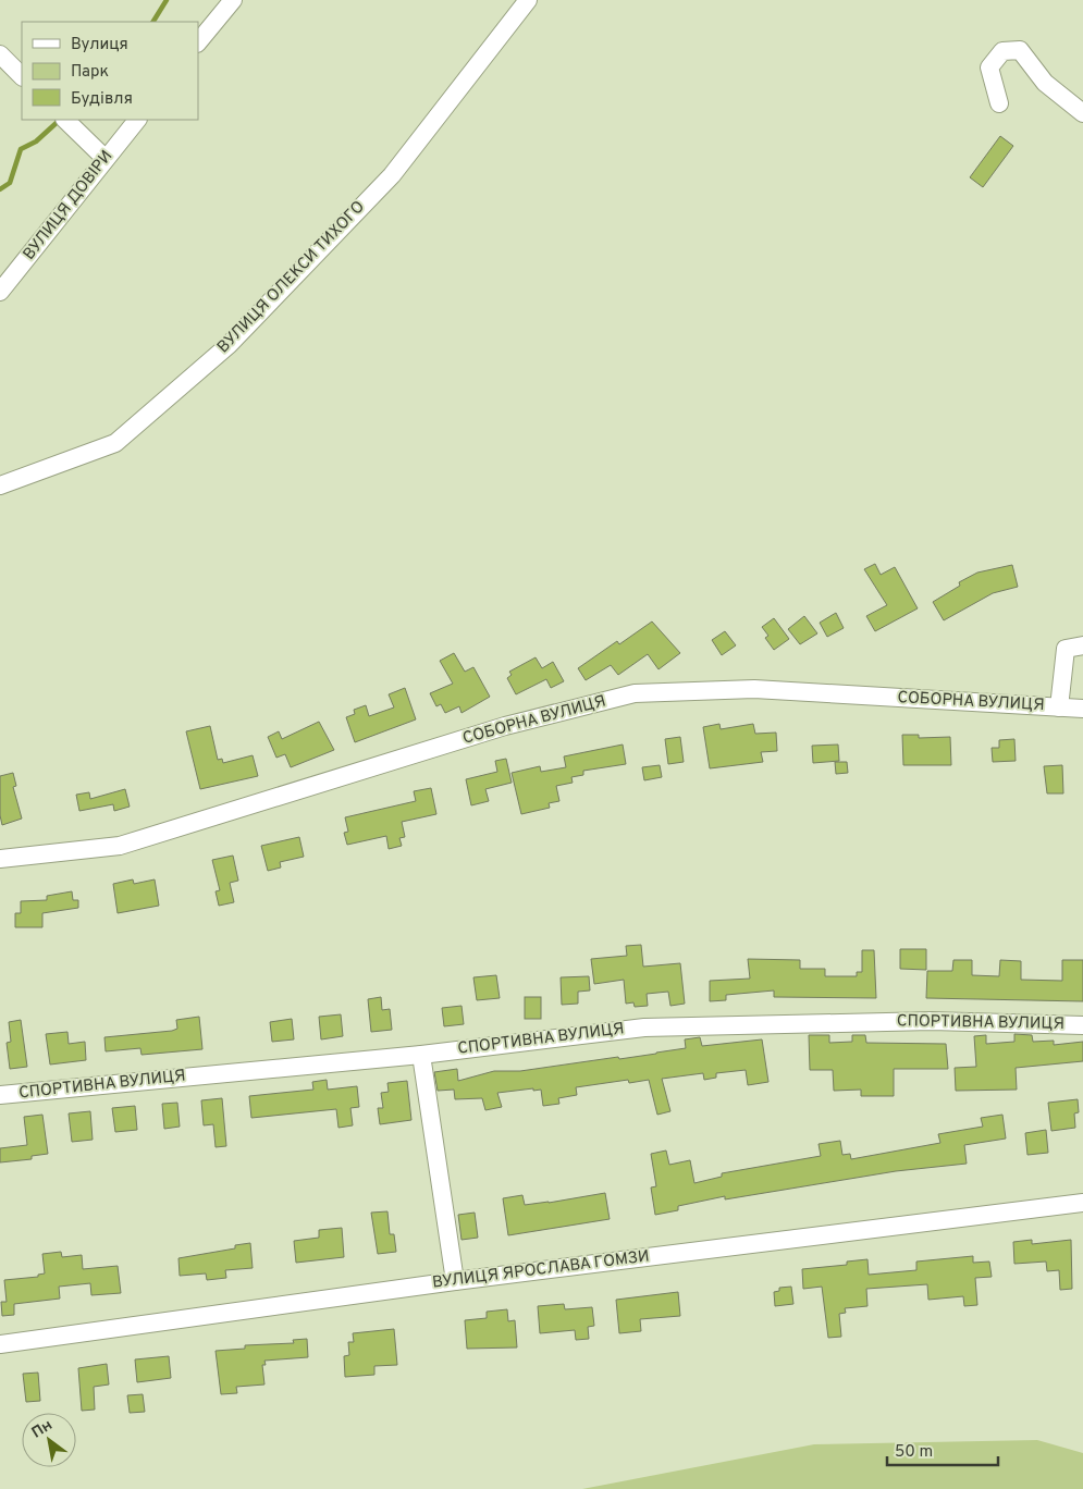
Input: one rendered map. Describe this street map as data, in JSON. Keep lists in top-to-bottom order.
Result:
{
  "streets": {
    "street": [
      "ВУЛИЦЯ ДОВІРИ",
      "ВУЛИЦЯ ОЛЕКСИ ТИХОГО",
      "СОБОРНА ВУЛИЦЯ",
      "СПОРТИВНА ВУЛИЦЯ",
      "ВУЛИЦЯ ЯРОСЛАВА ГОМЗИ"
    ]
  },
  "legend": ["Вулиця", "Парк", "Будівля"],
  "scale_bar": "50 m",
  "north": "top left"
}
